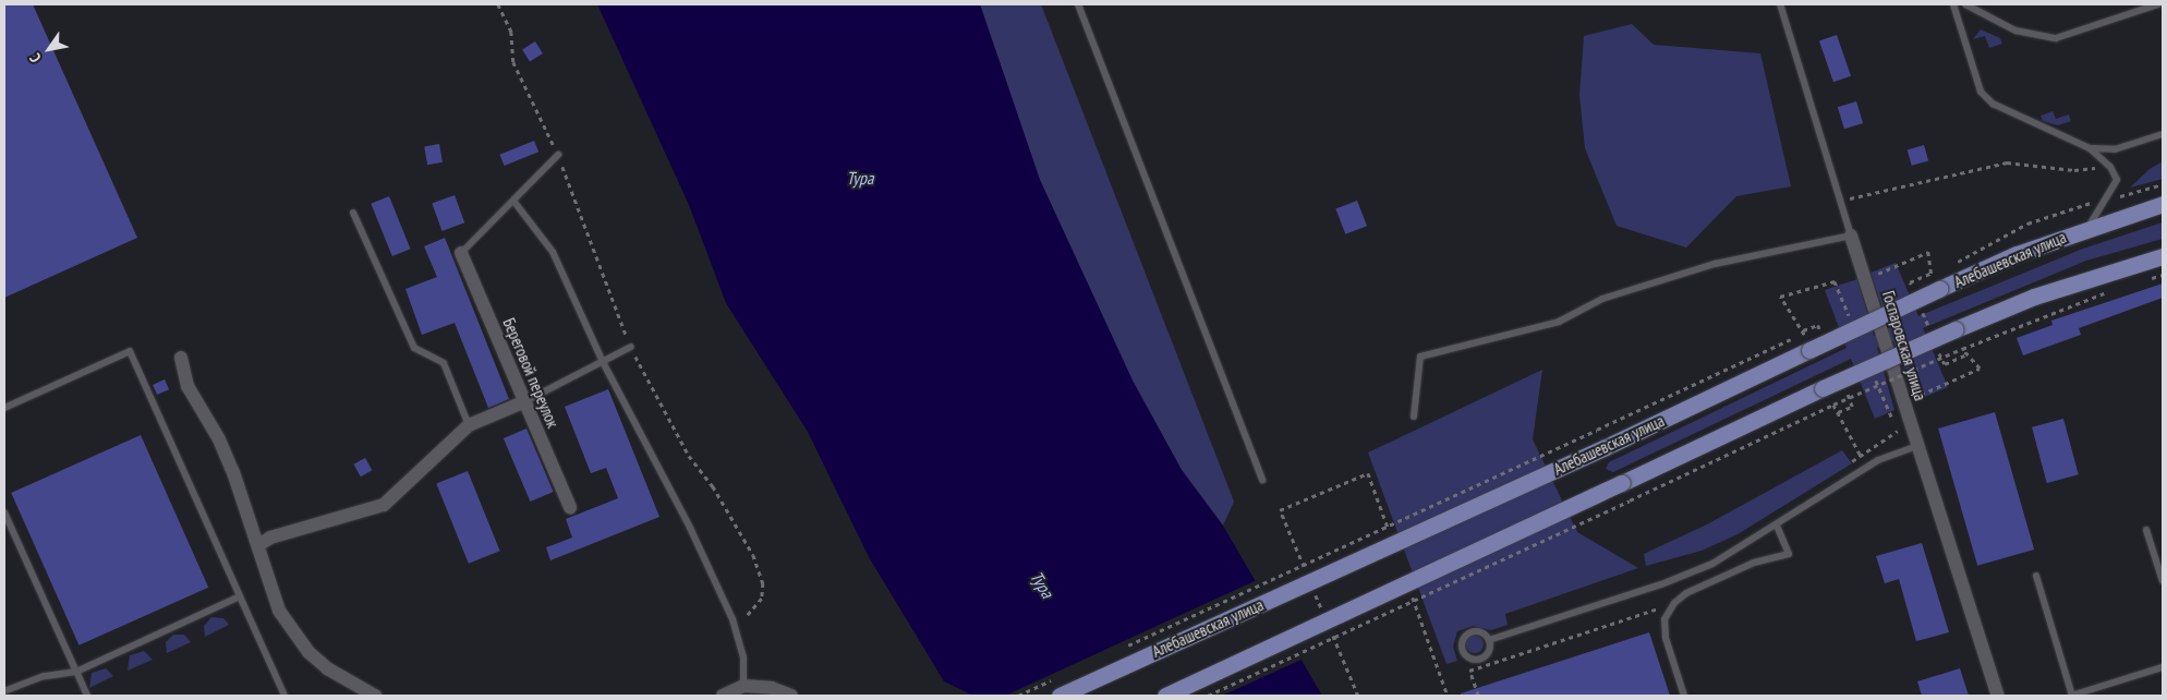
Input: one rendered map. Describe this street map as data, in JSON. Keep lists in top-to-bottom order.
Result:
{
  "streets": {
    "main road": ["Алебашевская улица"],
    "street": ["Госпаровская улица", "Береговой переулок"]
  },
  "water": ["Тура"],
  "north": "bottom left"
}
